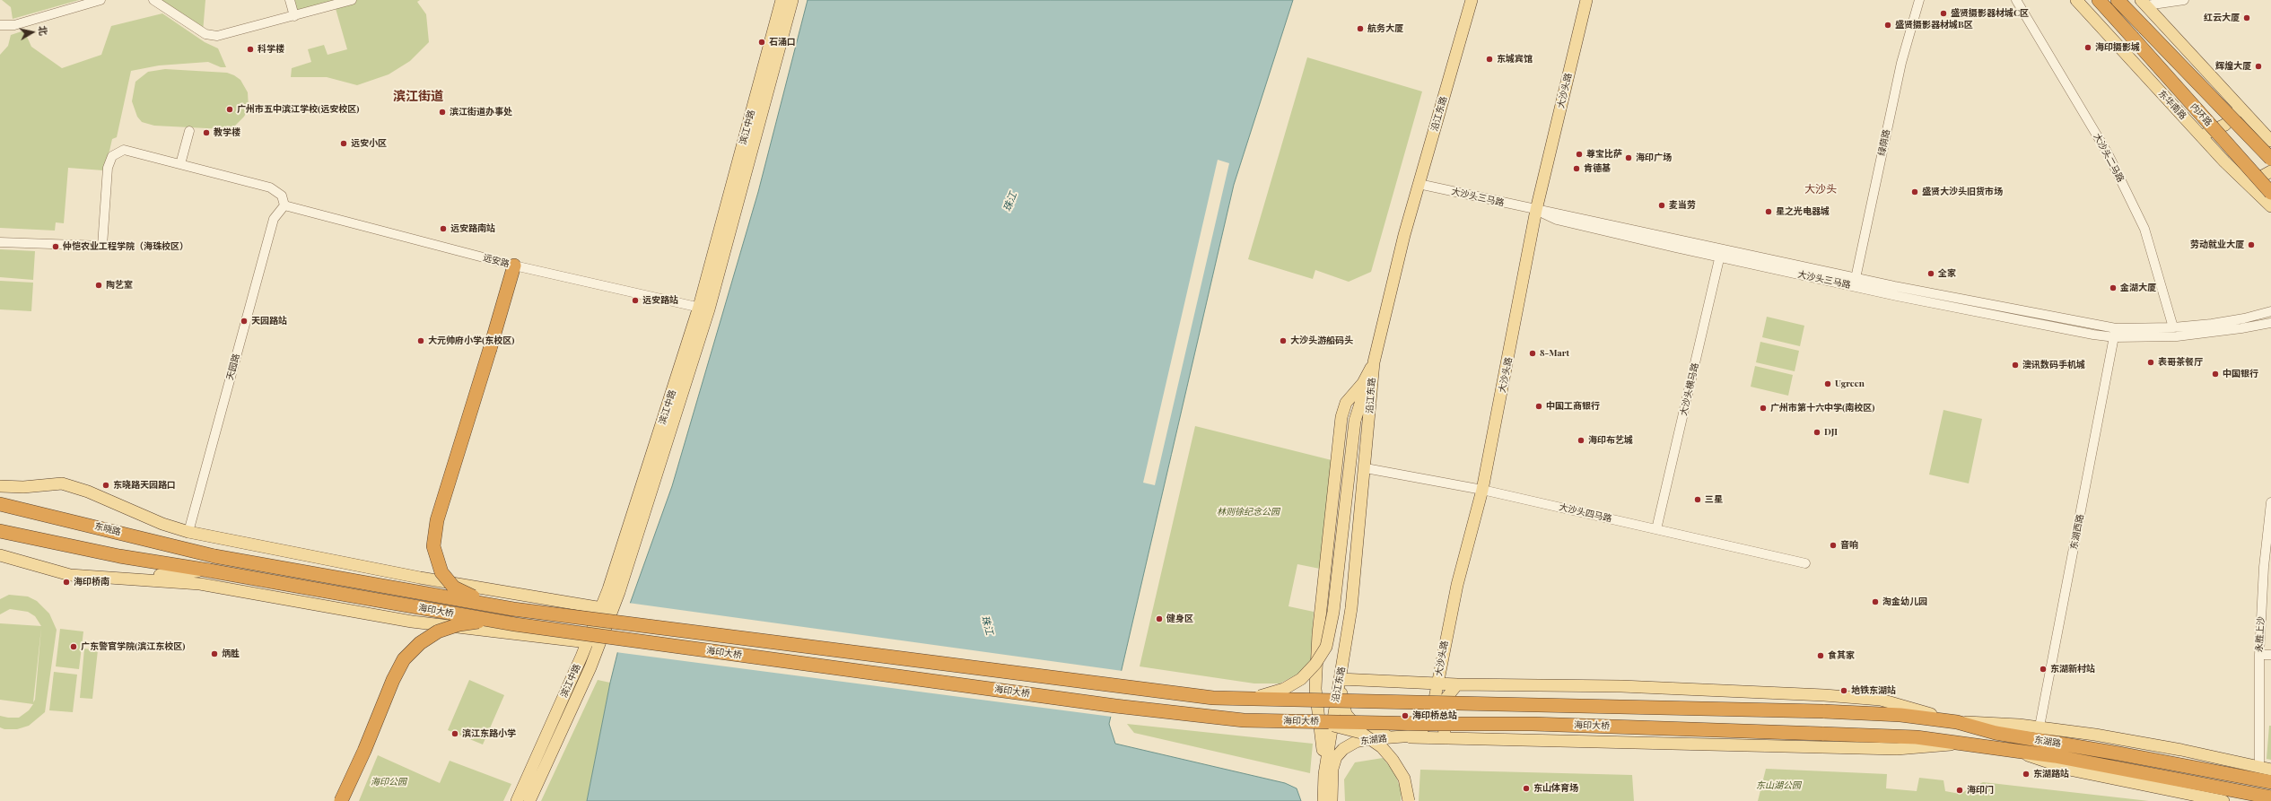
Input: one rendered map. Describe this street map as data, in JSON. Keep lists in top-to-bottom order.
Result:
{
  "streets": {
    "highway": [
      "内环路",
      "东晓路",
      "海印大桥",
      "东湖路"
    ],
    "main road": [
      "大沙头路",
      "东华南路",
      "沿江东路",
      "滨江中路"
    ],
    "street": [
      "绿荫路",
      "大沙头二马路",
      "大沙头三马路",
      "远安路",
      "天园路",
      "大沙头横马路",
      "大沙头四马路",
      "东湖西路",
      "永胜上沙"
    ]
  },
  "crossings": [
    ["大沙头路", "大沙头三马路"],
    ["大沙头路", "大沙头四马路"],
    ["大沙头路", "东湖路"],
    ["沿江东路", "大沙头三马路"],
    ["沿江东路", "大沙头四马路"],
    ["滨江中路", "远安路"],
    ["绿荫路", "大沙头三马路"],
    ["大沙头三马路", "大沙头横马路"],
    ["大沙头三马路", "东湖西路"],
    ["远安路", "天园路"],
    ["大沙头横马路", "大沙头四马路"],
    ["东晓路", "海印大桥"],
    ["海印大桥", "东湖路"]
  ],
  "districts": ["滨江街道", "大沙头"],
  "water": ["珠江"],
  "parks": ["林则徐纪念公园", "海印公园", "东山湖公园"],
  "places": [
    "盛贤摄影器材城C区",
    "红云大厦",
    "盛贤摄影器材城B区",
    "航务大厦",
    "石涌口",
    "海印摄影城",
    "科学楼",
    "东城宾馆",
    "辉煌大厦",
    "广州市五中滨江学校(远安校区)",
    "滨江街道办事处",
    "教学楼",
    "远安小区",
    "尊宝比萨",
    "海印广场",
    "肯德基",
    "盛贤大沙头旧货市场",
    "麦当劳",
    "星之光电器城",
    "远安路南站",
    "劳动就业大厦",
    "仲恺农业工程学院（海珠校区）",
    "全家",
    "陶艺室",
    "金湖大厦",
    "远安路站",
    "天园路站",
    "大元帅府小学(东校区)",
    "大沙头游船码头",
    "8-Mart",
    "表哥茶餐厅",
    "澳讯数码手机城",
    "中国银行",
    "Ugreen",
    "中国工商银行",
    "广州市第十六中学(南校区)",
    "DJI",
    "海印布艺城",
    "东晓路天园路口",
    "三星",
    "音响",
    "海印桥南",
    "淘金幼儿园",
    "健身区",
    "广东警官学院(滨江东校区)",
    "炳胜",
    "食其家",
    "东湖新村站",
    "地铁东湖站",
    "海印桥总站",
    "滨江东路小学",
    "东湖路站",
    "东山体育场",
    "海印门"
  ],
  "north": "right"
}
